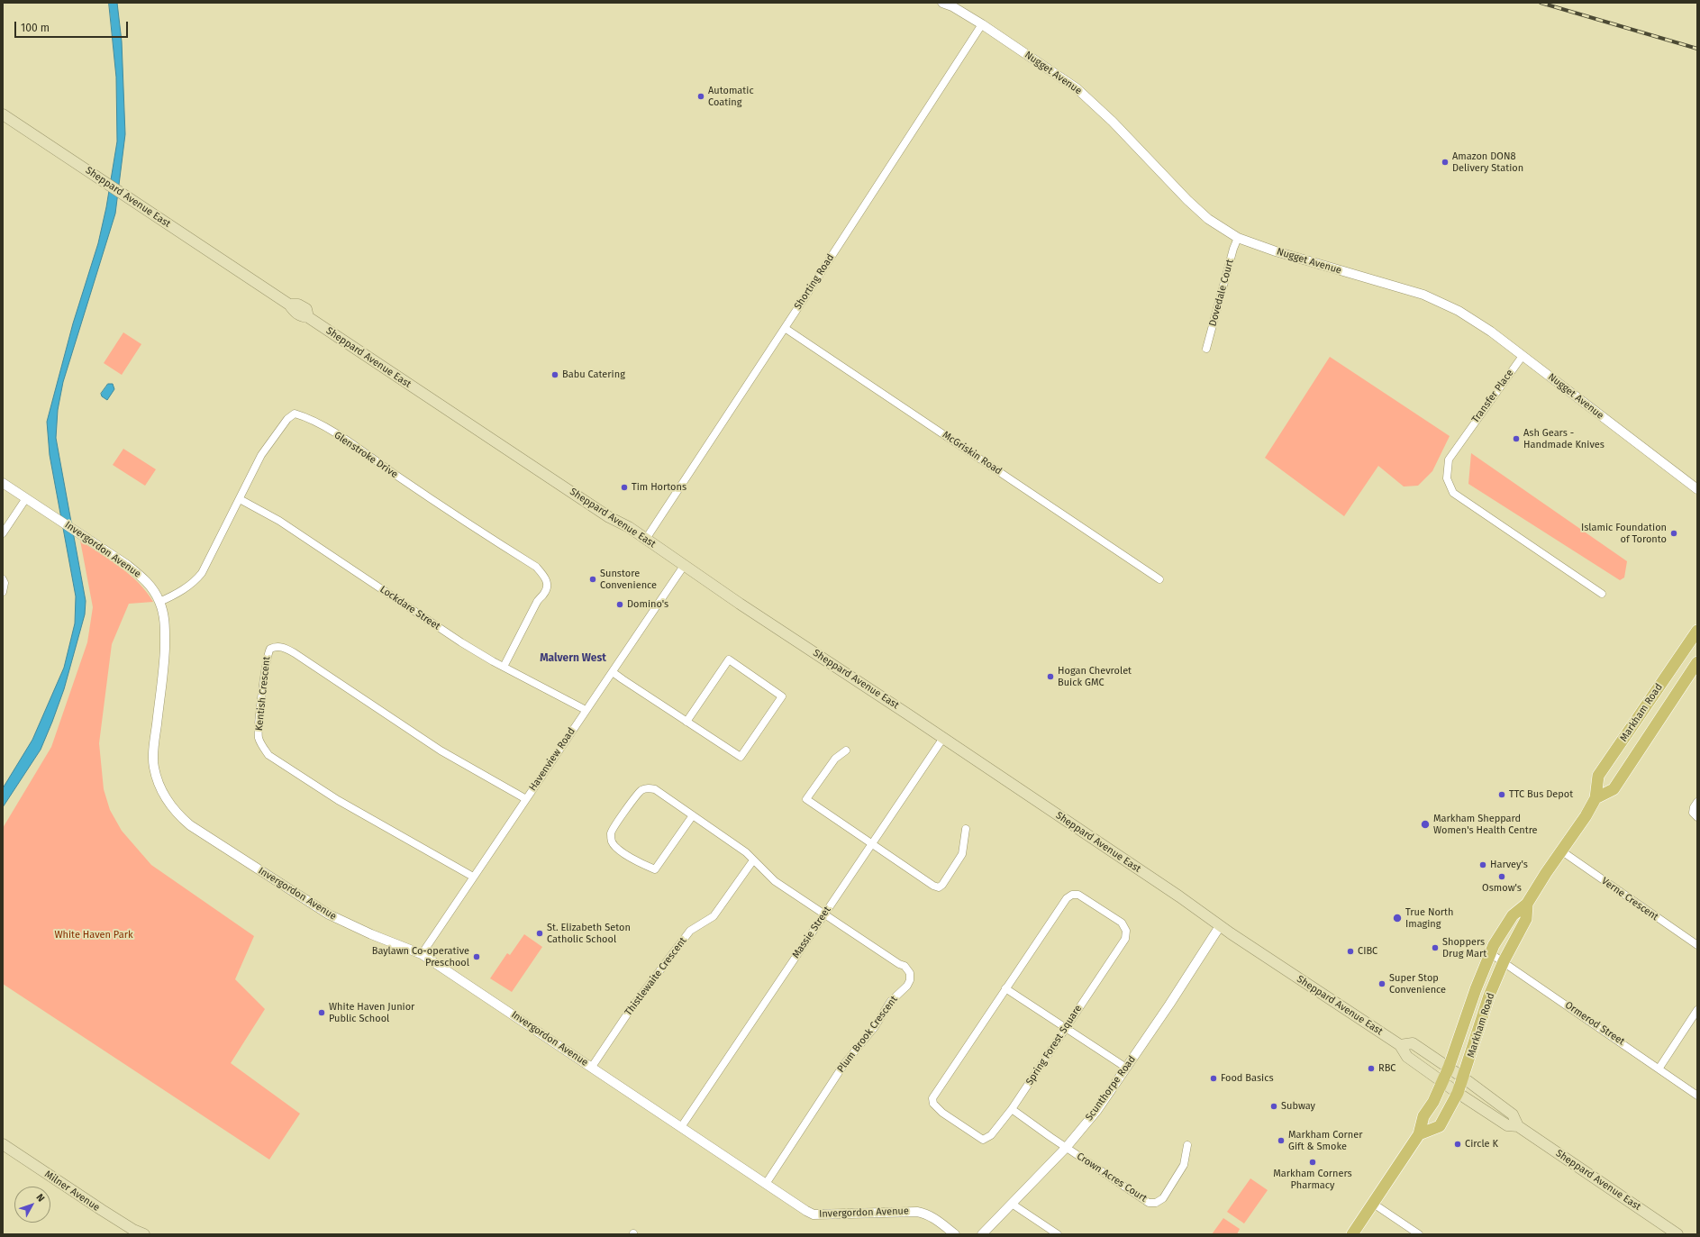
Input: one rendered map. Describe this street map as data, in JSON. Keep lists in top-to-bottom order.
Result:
{
  "streets": {
    "main road": ["Sheppard Avenue East", "Markham Road", "Milner Avenue"],
    "street": [
      "Nugget Avenue",
      "Shorting Road",
      "Dovedale Court",
      "Transfer Place",
      "McGriskin Road",
      "Glenstroke Drive",
      "Invergordon Avenue",
      "Lockdare Street",
      "Kentish Crescent",
      "Havenview Road",
      "Verne Crescent",
      "Massie Street",
      "Thistlewaite Crescent",
      "Ormerod Street",
      "Plum Brook Crescent",
      "Spring Forest Square",
      "Scunthorpe Road",
      "Crown Acres Court"
    ]
  },
  "crossings": [
    ["Nugget Avenue", "Shorting Road"],
    ["Nugget Avenue", "Dovedale Court"],
    ["Nugget Avenue", "Transfer Place"],
    ["Sheppard Avenue East", "Shorting Road"],
    ["Sheppard Avenue East", "Markham Road"],
    ["Sheppard Avenue East", "Havenview Road"],
    ["Sheppard Avenue East", "Massie Street"],
    ["Sheppard Avenue East", "Scunthorpe Road"],
    ["Shorting Road", "McGriskin Road"],
    ["Glenstroke Drive", "Invergordon Avenue"],
    ["Glenstroke Drive", "Lockdare Street"],
    ["Invergordon Avenue", "Havenview Road"],
    ["Invergordon Avenue", "Massie Street"],
    ["Invergordon Avenue", "Thistlewaite Crescent"],
    ["Invergordon Avenue", "Plum Brook Crescent"],
    ["Lockdare Street", "Havenview Road"],
    ["Kentish Crescent", "Havenview Road"],
    ["Markham Road", "Verne Crescent"],
    ["Markham Road", "Ormerod Street"],
    ["Massie Street", "Plum Brook Crescent"],
    ["Spring Forest Square", "Crown Acres Court"],
    ["Scunthorpe Road", "Crown Acres Court"]
  ],
  "districts": ["Malvern West"],
  "parks": ["White Haven Park"],
  "places": [
    "Automatic Coating",
    "Amazon DON8 Delivery Station",
    "Babu Catering",
    "Ash Gears - Handmade Knives",
    "Tim Hortons",
    "Islamic Foundation of Toronto",
    "Sunstore Convenience",
    "Domino's",
    "Hogan Chevrolet Buick GMC",
    "TTC Bus Depot",
    "Markham Sheppard Women's Health Centre",
    "Harvey's",
    "Osmow's",
    "True North Imaging",
    "St. Elizabeth Seton Catholic School",
    "Shoppers Drug Mart",
    "CIBC",
    "Baylawn Co-operative Preschool",
    "Super Stop Convenience",
    "White Haven Junior Public School",
    "RBC",
    "Food Basics",
    "Subway",
    "Markham Corner Gift & Smoke",
    "Circle K",
    "Markham Corners Pharmacy"
  ],
  "scale_bar": "100 m",
  "north": "top right"
}
